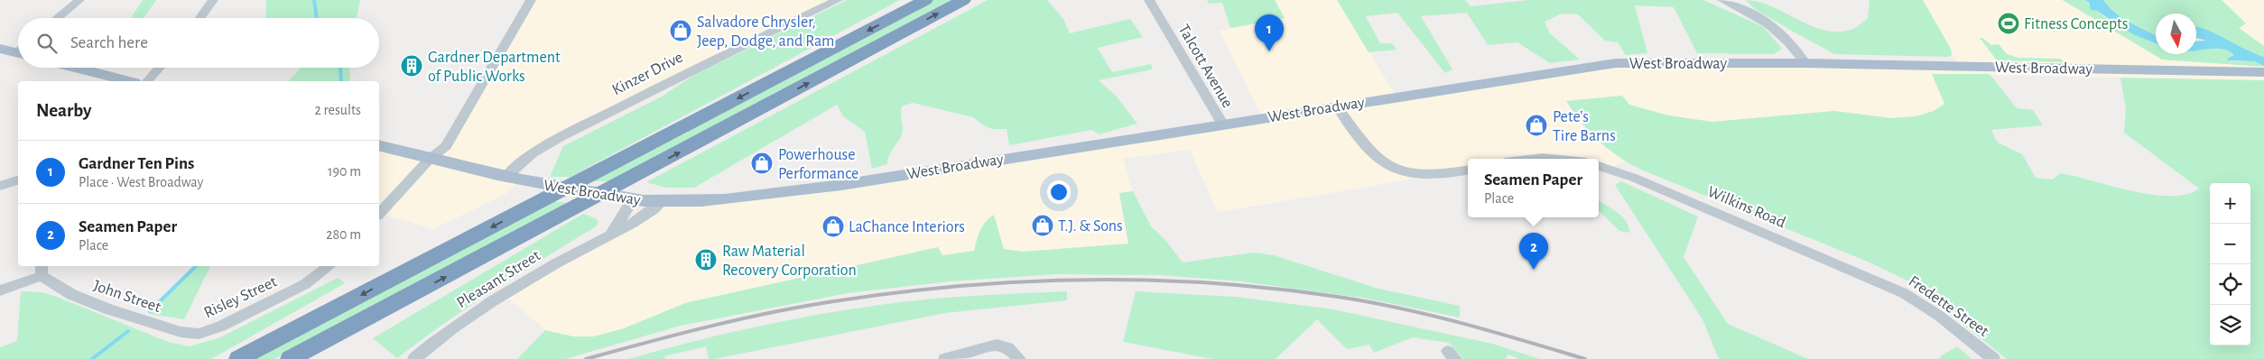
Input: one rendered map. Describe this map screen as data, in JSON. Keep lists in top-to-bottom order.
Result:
{
  "streets": {
    "main road": ["West Broadway"],
    "street": [
      "Talcott Avenue",
      "Kinzer Drive",
      "Wilkins Road",
      "Pleasant Street",
      "John Street",
      "Risley Street",
      "Fredette Street"
    ]
  },
  "crossings": [
    ["West Broadway", "Talcott Avenue"],
    ["West Broadway", "Kinzer Drive"],
    ["West Broadway", "Pleasant Street"],
    ["Wilkins Road", "Fredette Street"],
    ["John Street", "Risley Street"]
  ],
  "places": {
    "sports": ["Fitness Concepts"],
    "shop": [
      "Salvadore Chrysler, Jeep, Dodge, and Ram",
      "Pete’s Tire Barns",
      "Powerhouse Performance",
      "T.J. & Sons",
      "LaChance Interiors"
    ],
    "building": ["Gardner Department of Public Works", "Raw Material Recovery Corporation"]
  },
  "north": "bottom",
  "page": {
    "pins": ["1", "2"],
    "search": "Search here",
    "heading": ["Nearby", "2 results"],
    "list": [
      {
        "mark": "1",
        "name": "Gardner Ten Pins",
        "note": "Place · West Broadway",
        "value": "190 m"
      },
      {
        "mark": "2",
        "name": "Seamen Paper",
        "note": "Place",
        "value": "280 m"
      }
    ],
    "popup": ["Seamen Paper", "Place"],
    "map_buttons": ["+", "−"]
  }
}
